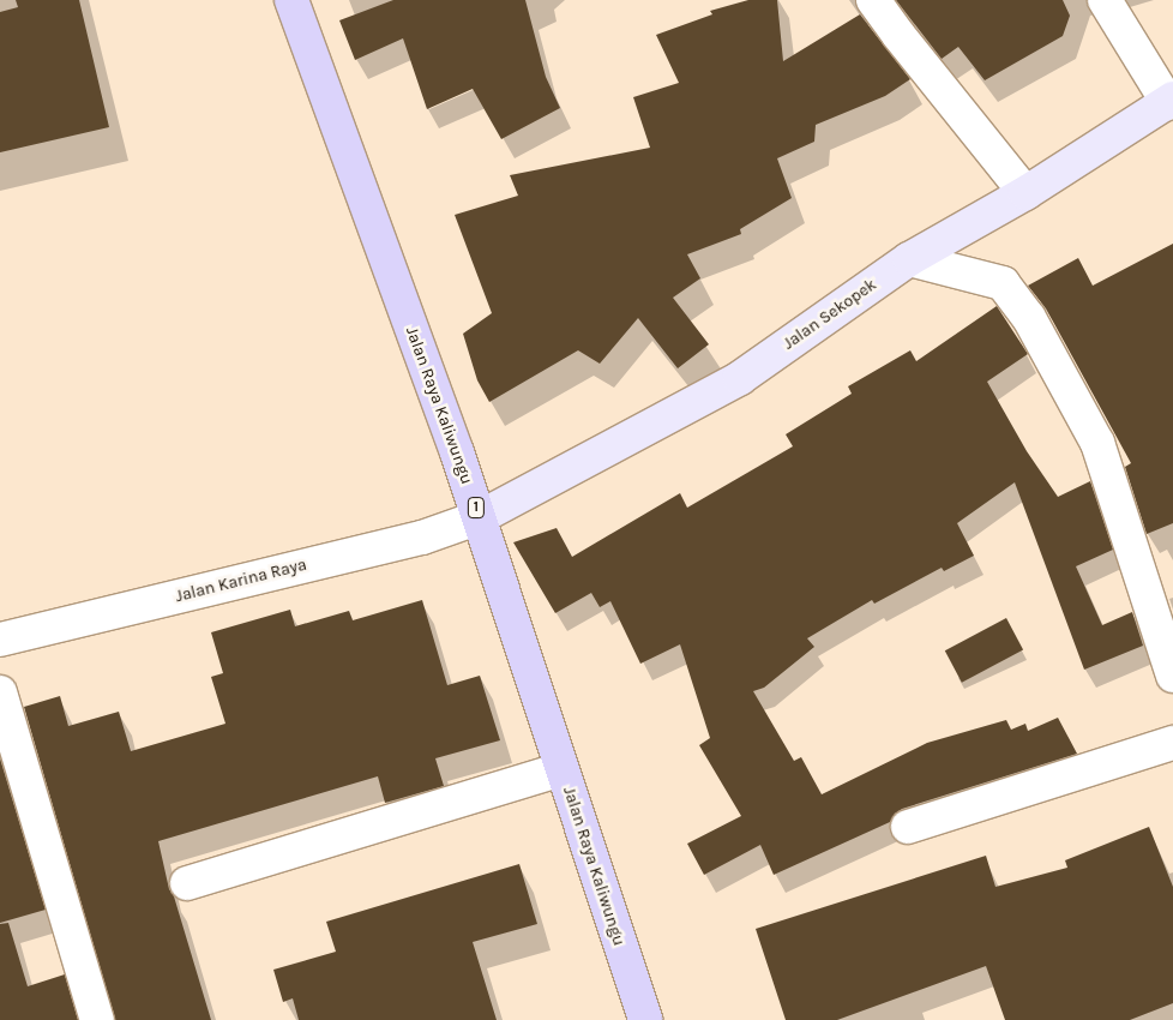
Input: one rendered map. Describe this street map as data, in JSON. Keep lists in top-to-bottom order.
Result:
{
  "streets": {
    "main road": ["Jalan Raya Kaliwungu", "1"],
    "street": ["Jalan Sekopek", "Jalan Karina Raya"]
  },
  "crossings": [
    ["Jalan Sekopek", "Jalan Raya Kaliwungu"],
    ["Jalan Sekopek", "Jalan Karina Raya"],
    ["Jalan Raya Kaliwungu", "Jalan Karina Raya"]
  ]
}
